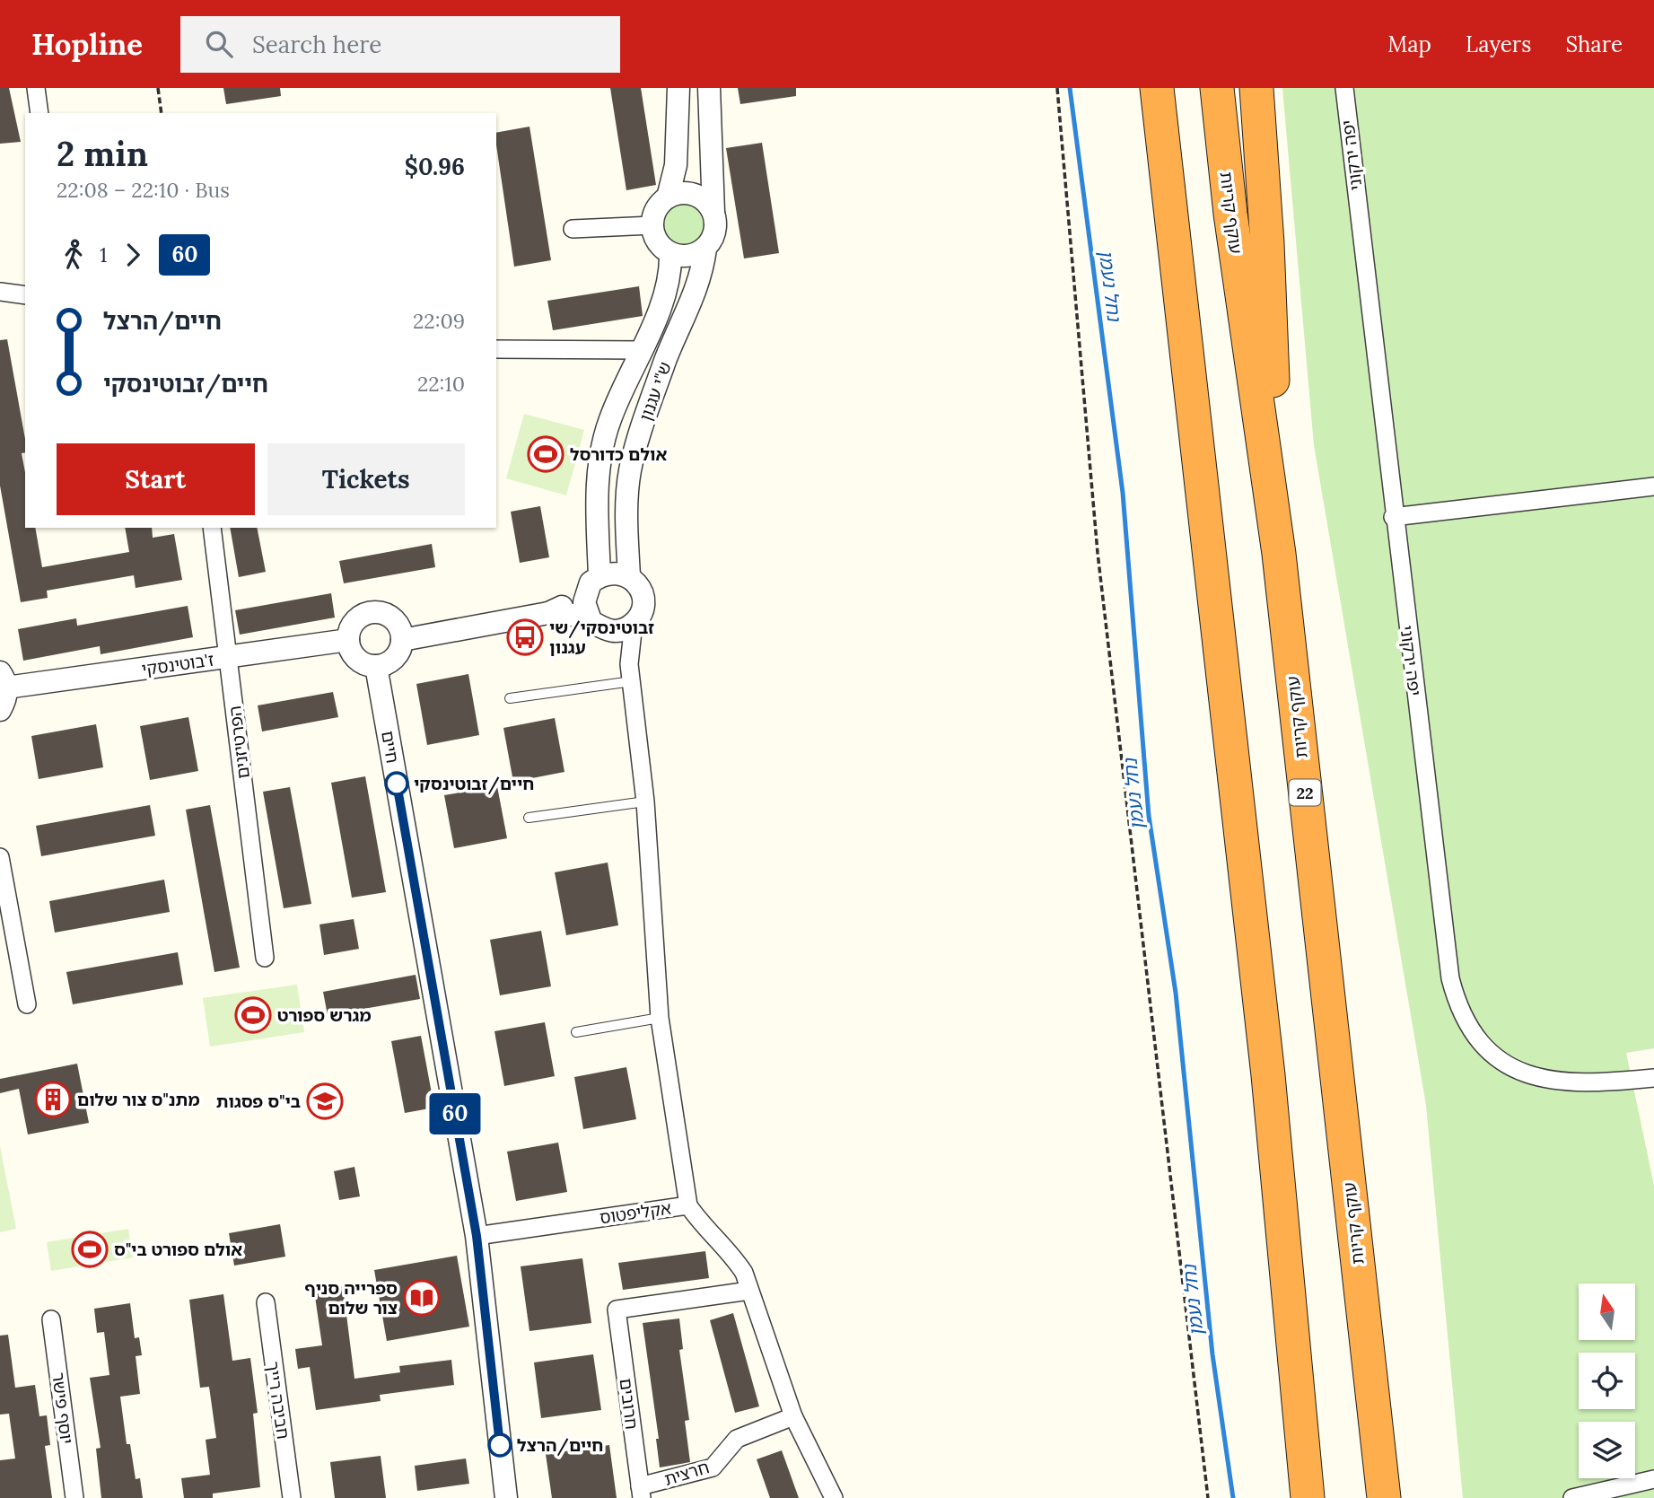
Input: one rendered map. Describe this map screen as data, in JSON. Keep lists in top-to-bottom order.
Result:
{
  "streets": {
    "highway": ["עוקף קריות", "22"],
    "street": [
      "יפה ירקוני",
      "ש\"י עגנון",
      "ז'בוטינסקי",
      "הפרטיזנים",
      "חיים",
      "אקליפטוס",
      "חביבה רייך",
      "חרובים",
      "יוסף פישר",
      "חרצית"
    ]
  },
  "crossings": [
    ["ז'בוטינסקי", "הפרטיזנים"],
    ["ז'בוטינסקי", "חיים"],
    ["חיים", "אקליפטוס"],
    ["אקליפטוס", "חרובים"],
    ["אקליפטוס", "חרצית"],
    ["חרובים", "חרצית"]
  ],
  "water": ["נחל נעמן"],
  "places": {
    "sports": ["אולם כדורסל", "מגרש ספורט", "אולם ספורט בי\"ס"],
    "bus stop": ["זבוטינסקי/שי עגנון"],
    "other": ["חיים/זבוטינסקי", "חיים/הרצל"],
    "building": ["מתנ\"ס צור שלום"],
    "school or university": ["בי\"ס פסגות"],
    "library": ["ספרייה סניף צור שלום"]
  },
  "lines": ["bus line 60"],
  "north": "top",
  "page": {
    "header": "Hopline",
    "search": "Search here",
    "nav": ["Map", "Layers", "Share"],
    "on_map": "60",
    "heading": ["2 min", "22:08 – 22:10 · Bus", "$0.96"],
    "legs": ["1", "60"],
    "list": [
      {
        "name": "חיים/הרצל",
        "value": "22:09"
      },
      {
        "name": "חיים/זבוטינסקי",
        "value": "22:10"
      }
    ],
    "buttons": ["Start", "Tickets"]
  }
}
